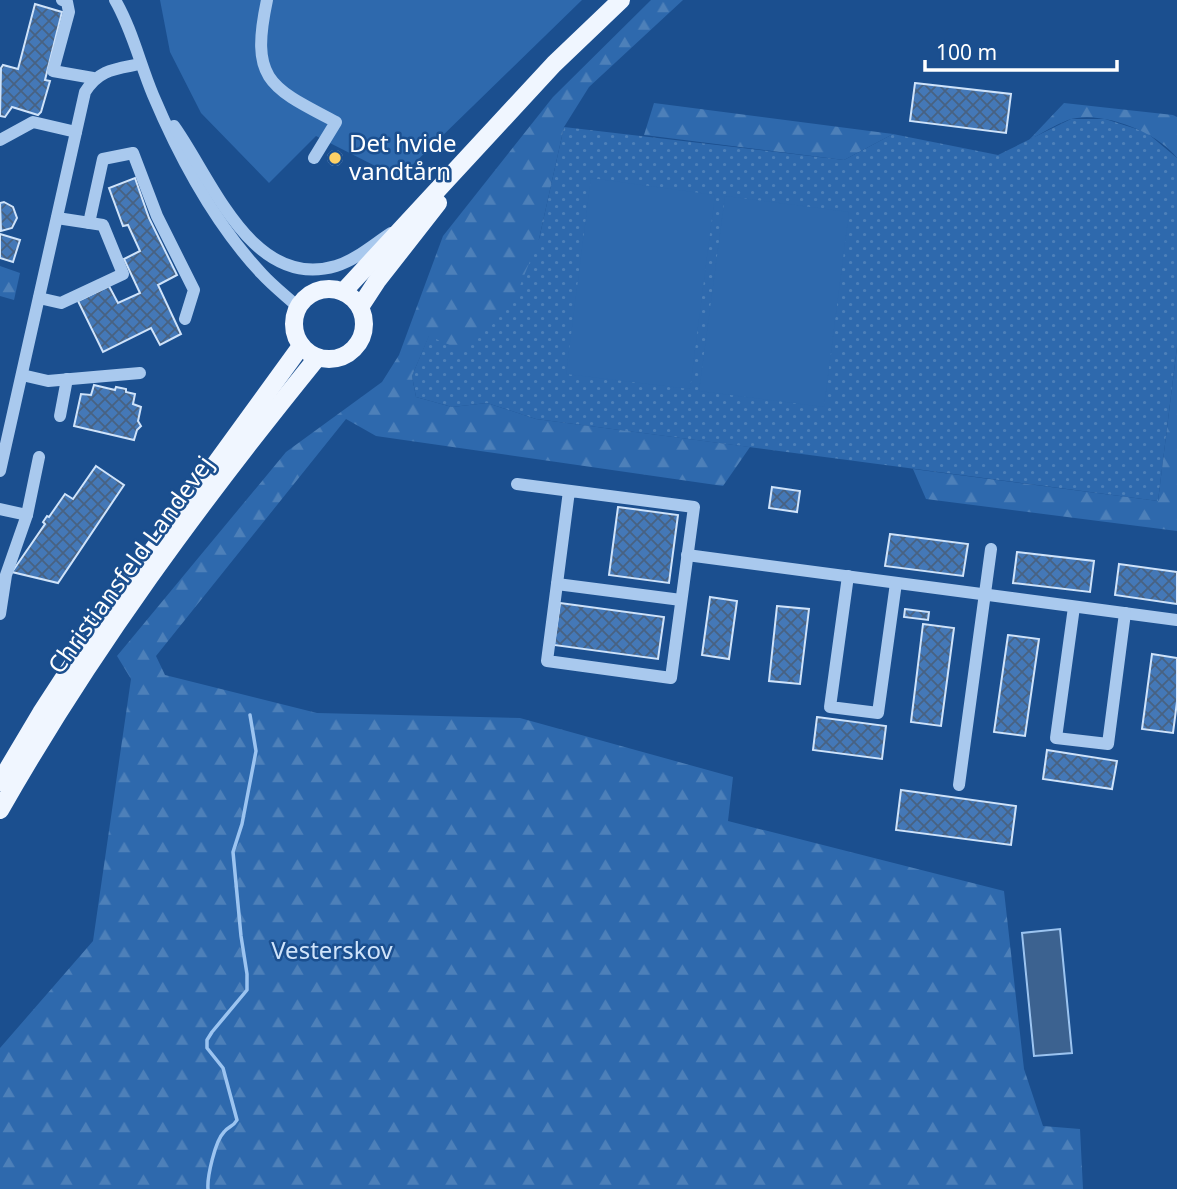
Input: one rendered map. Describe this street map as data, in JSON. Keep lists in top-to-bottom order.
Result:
{
  "streets": {
    "main road": ["Christiansfeld Landevej"]
  },
  "parks": ["Vesterskov"],
  "places": ["Det hvide vandtårn"],
  "scale_bar": "100 m"
}
